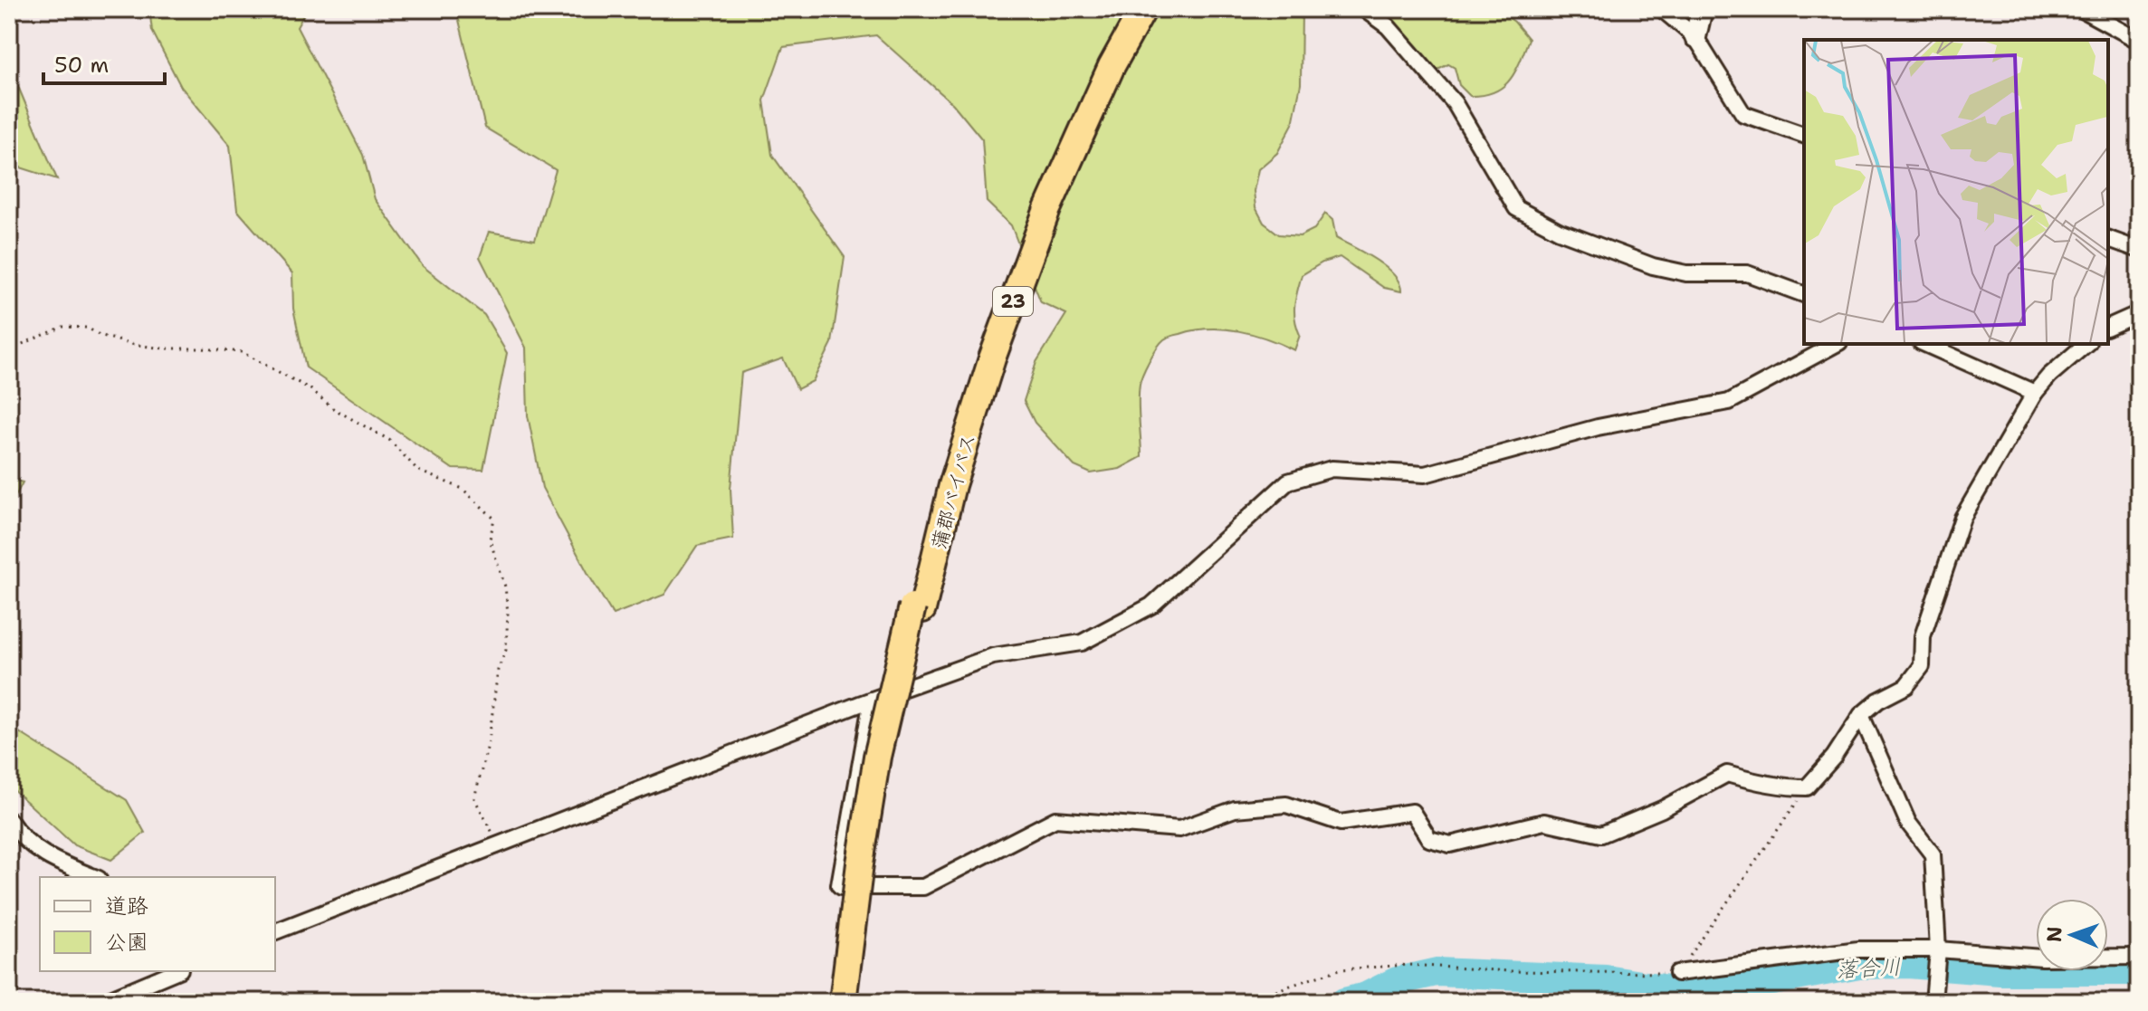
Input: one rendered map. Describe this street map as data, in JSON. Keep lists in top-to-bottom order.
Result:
{
  "streets": {
    "highway": ["23", "蒲郡バイパス"]
  },
  "water": ["落合川"],
  "legend": ["道路", "公園"],
  "scale_bar": "50 m",
  "north": "left"
}
